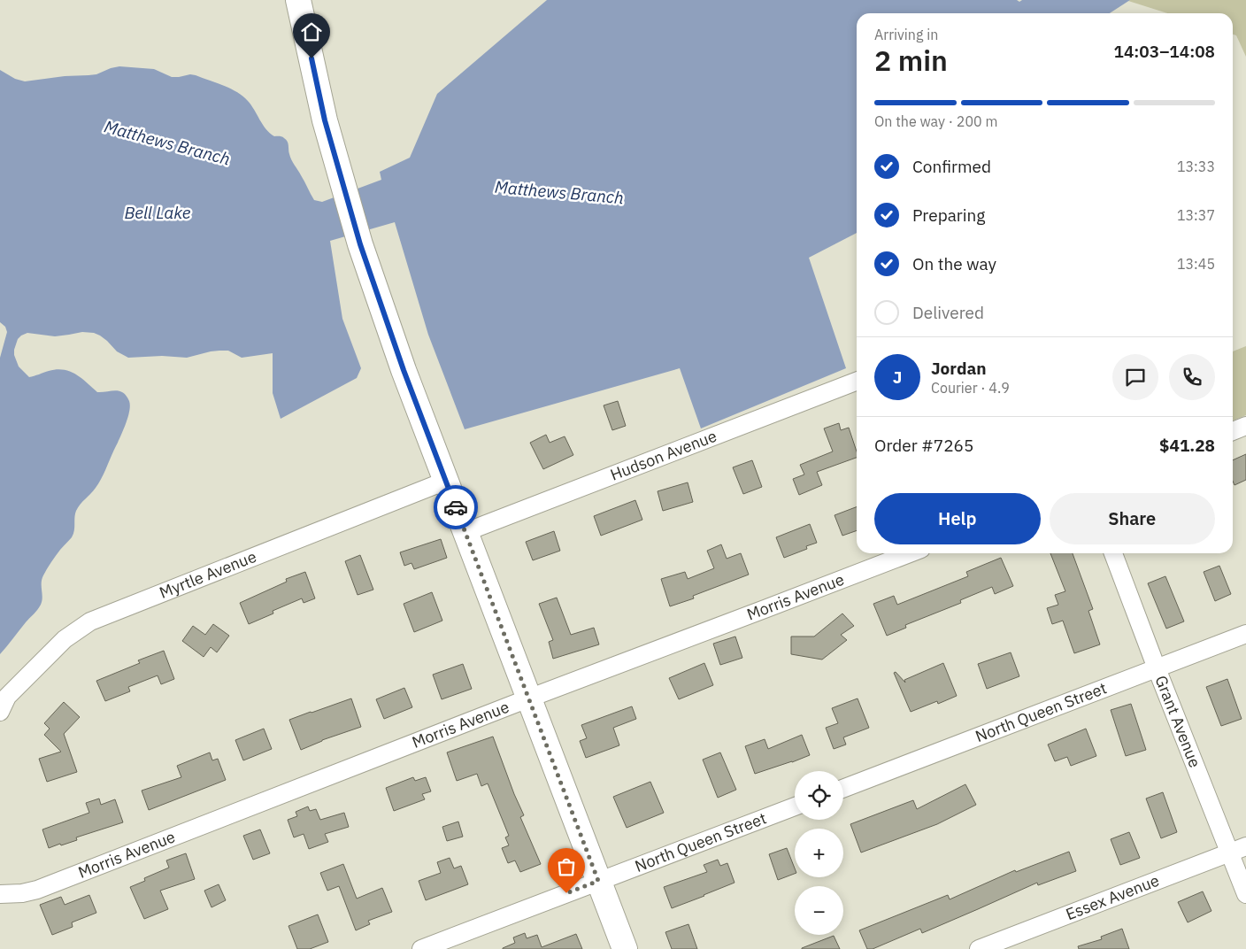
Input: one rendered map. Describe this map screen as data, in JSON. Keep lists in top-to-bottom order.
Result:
{
  "streets": {
    "street": [
      "Hudson Avenue",
      "Myrtle Avenue",
      "Morris Avenue",
      "North Queen Street",
      "Grant Avenue",
      "Essex Avenue"
    ]
  },
  "crossings": [
    ["North Queen Street", "Grant Avenue"],
    ["Grant Avenue", "Essex Avenue"]
  ],
  "water": ["Matthews Branch", "Bell Lake"],
  "page": {
    "heading": ["2 min", "Arriving in", "14:03–14:08"],
    "panel": [
      "Jordan",
      "Courier · 4.9",
      "Order #7265",
      "$41.28"
    ],
    "bar": "On the way · 200 m",
    "list": [
      ["Confirmed", "13:33"],
      ["Preparing", "13:37"],
      ["On the way", "13:45"],
      "Delivered"
    ],
    "round": "J",
    "buttons": ["Help", "Share"],
    "map_buttons": ["+", "−"]
  }
}
